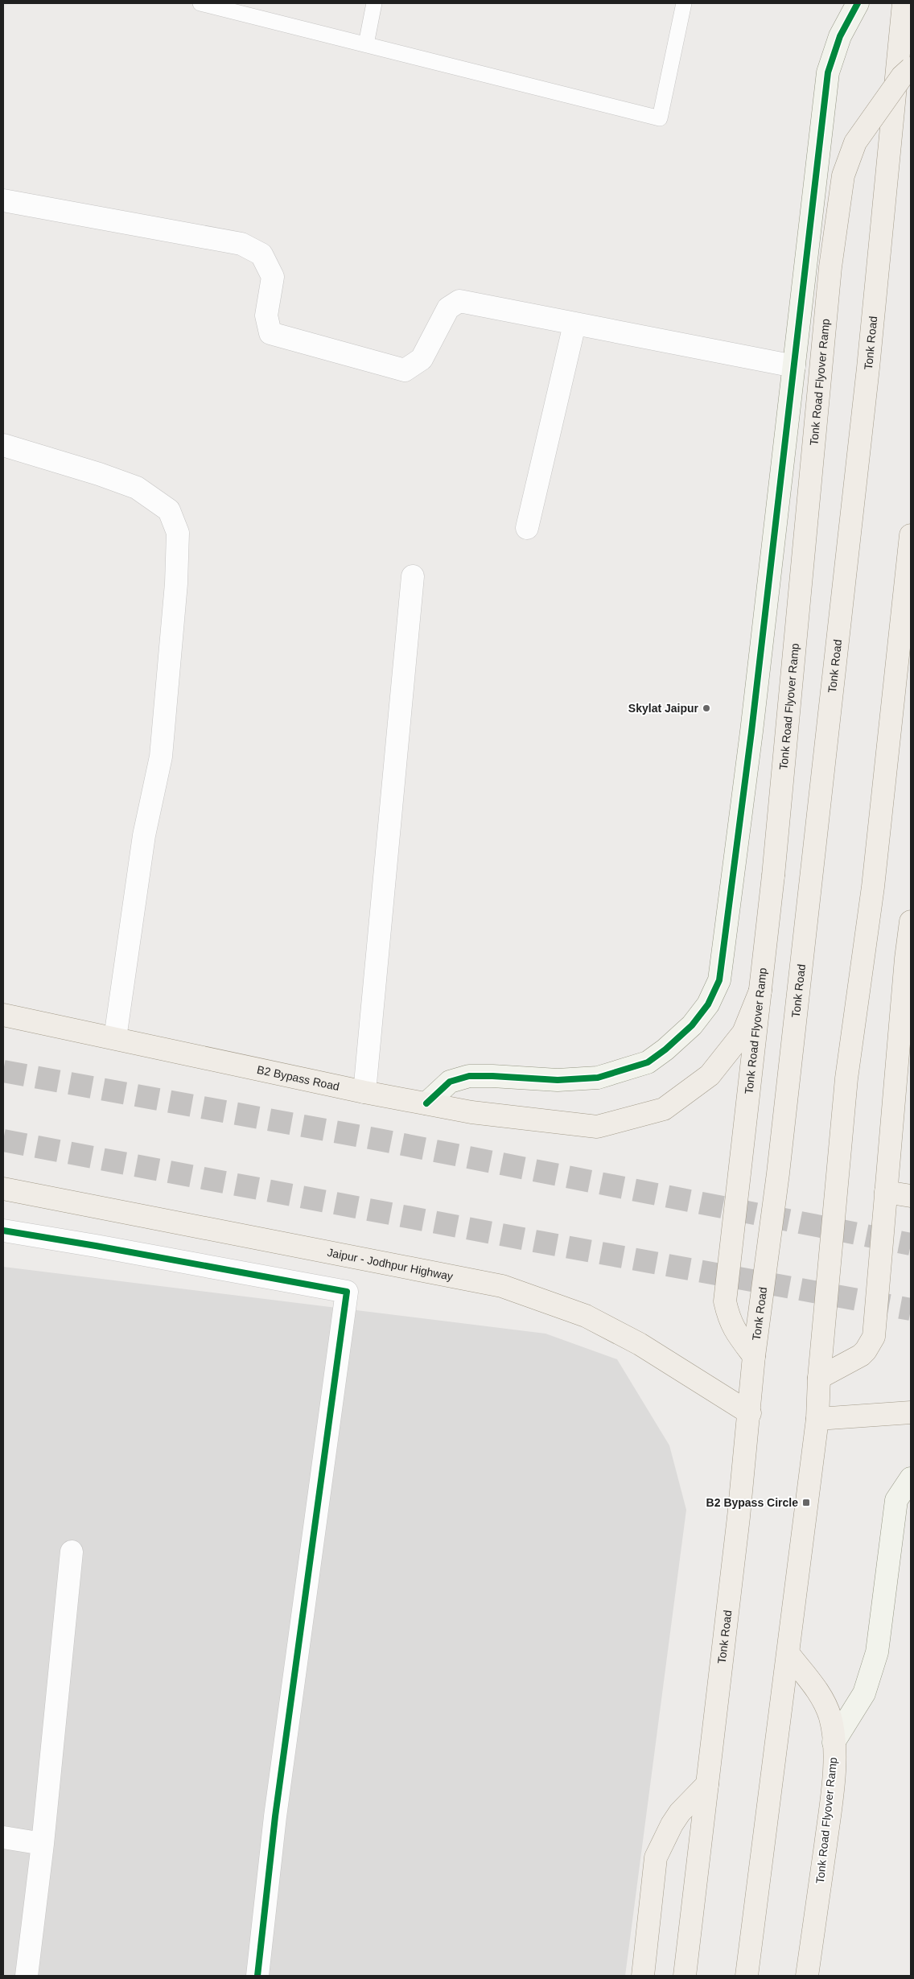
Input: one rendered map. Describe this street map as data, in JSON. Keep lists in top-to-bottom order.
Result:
{
  "streets": {
    "main road": [
      "Tonk Road",
      "Tonk Road Flyover Ramp",
      "B2 Bypass Road",
      "Jaipur - Jodhpur Highway"
    ]
  },
  "crossings": [
    ["Tonk Road", "Tonk Road Flyover Ramp"],
    ["Tonk Road", "Jaipur - Jodhpur Highway"],
    ["Tonk Road Flyover Ramp", "B2 Bypass Road"]
  ],
  "places": {
    "other": ["Skylat Jaipur"],
    "transit": ["B2 Bypass Circle"]
  }
}
